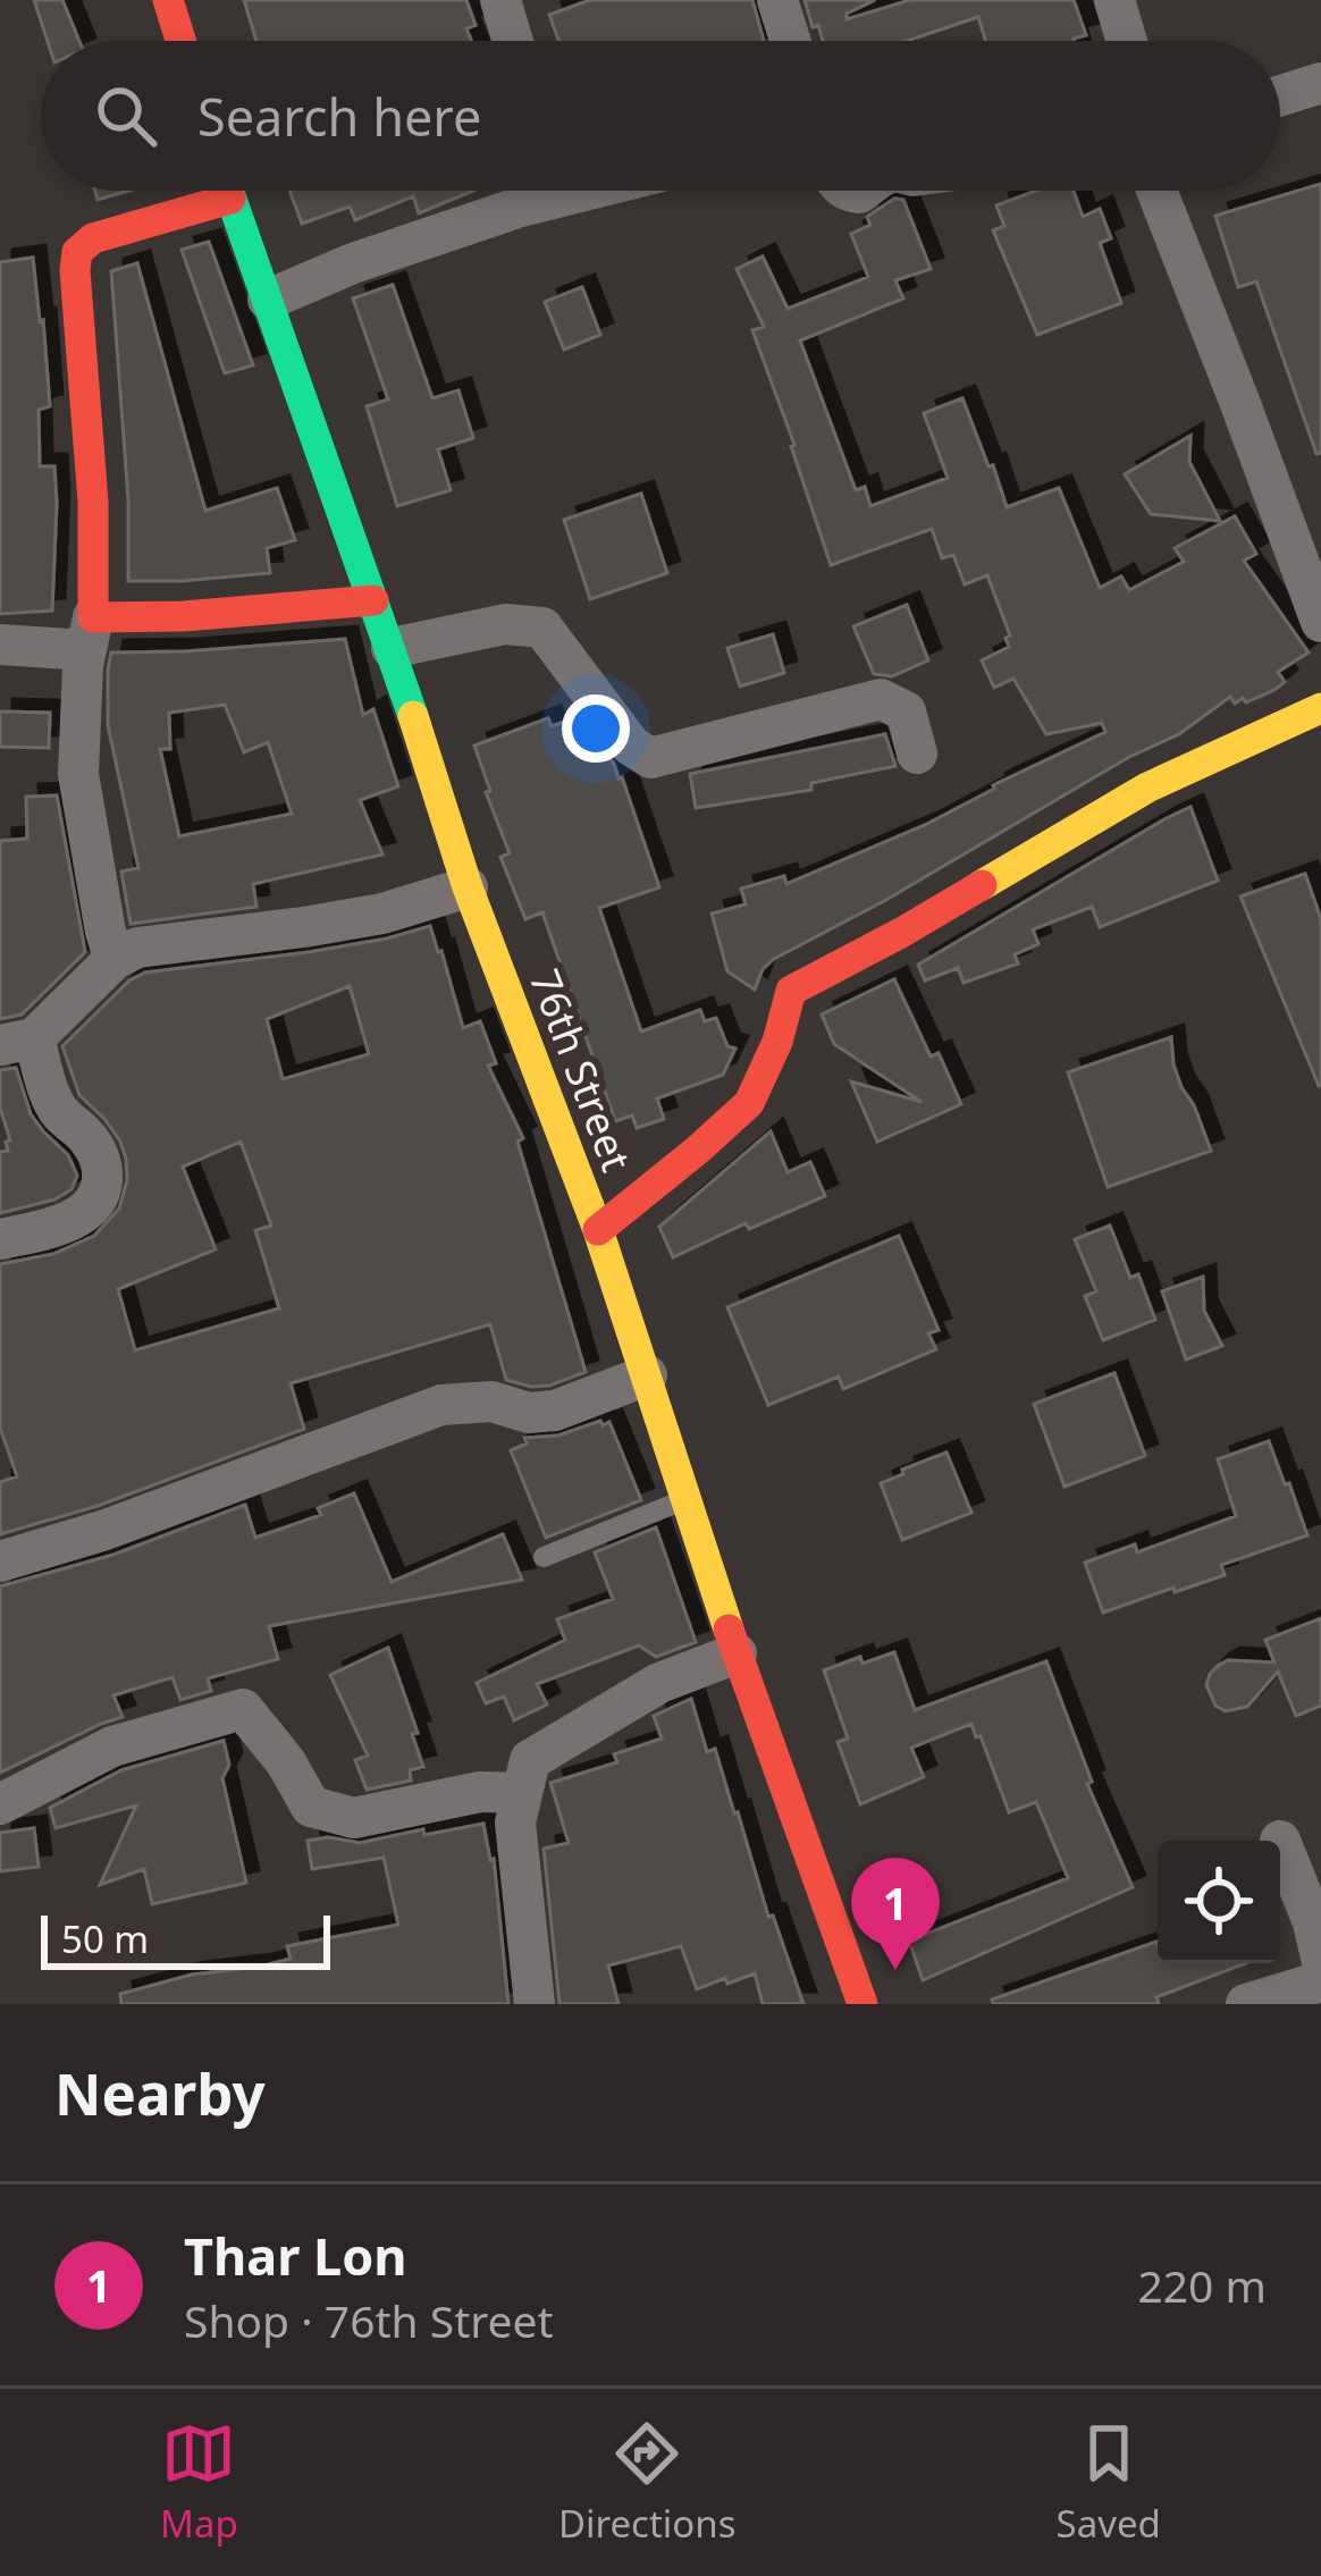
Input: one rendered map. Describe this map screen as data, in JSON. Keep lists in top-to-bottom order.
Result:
{
  "streets": {
    "street": ["76th Street"]
  },
  "scale_bar": "50 m",
  "page": {
    "search": "Search here",
    "pins": "1",
    "scale": "50 m",
    "heading": "Nearby",
    "list": [
      {
        "mark": "1",
        "name": "Thar Lon",
        "note": "Shop · 76th Street",
        "value": "220 m"
      }
    ],
    "nav": ["Map", "Directions", "Saved"]
  }
}
